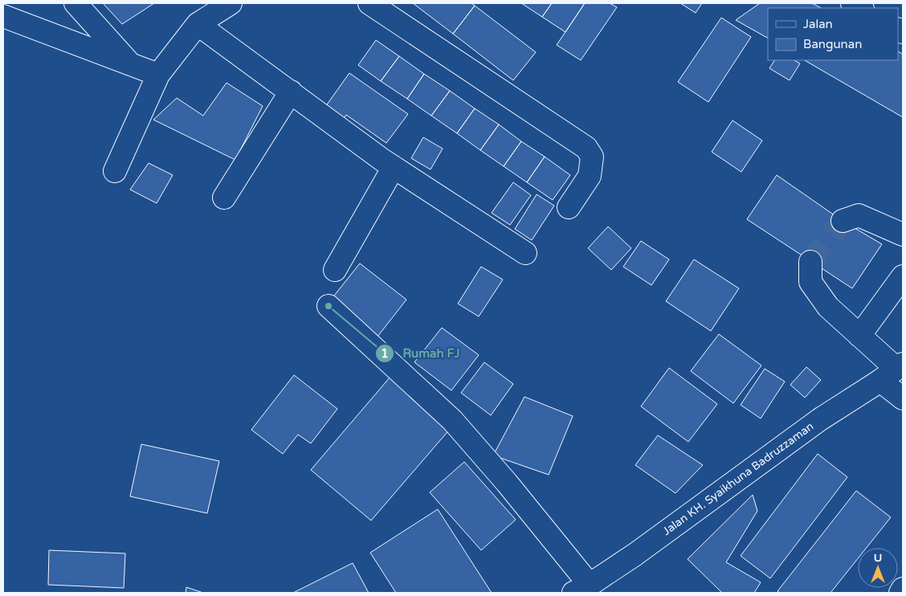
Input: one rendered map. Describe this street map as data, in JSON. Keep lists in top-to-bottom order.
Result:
{
  "streets": {
    "street": ["Jalan KH. Syaikhuna Badruzzaman"]
  },
  "places": ["Rumah FJ"],
  "legend": ["Jalan", "Bangunan"],
  "north": "top"
}
